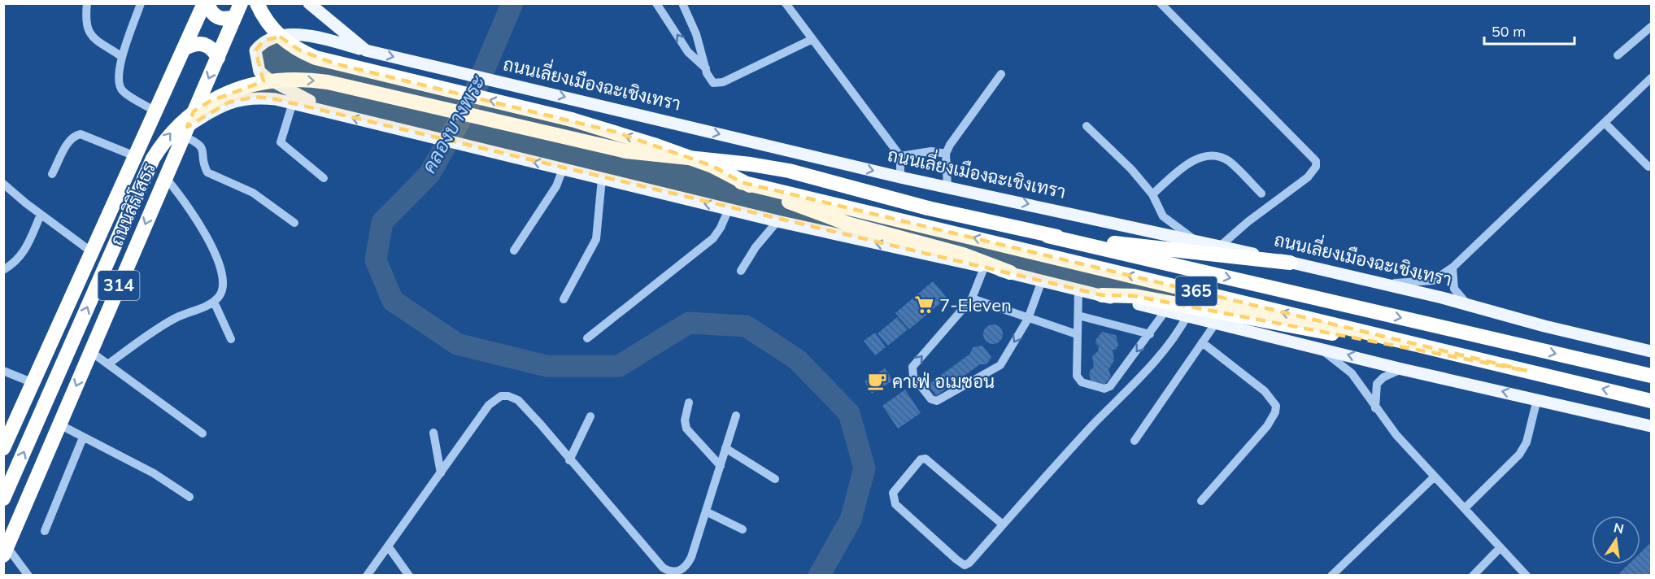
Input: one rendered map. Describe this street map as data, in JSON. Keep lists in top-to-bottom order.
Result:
{
  "streets": {
    "highway": ["ถนนสิริโสธร", "314", "365"],
    "main road": ["ถนนเลี่ยงเมืองฉะเชิงเทรา"]
  },
  "crossings": [
    ["ถนนสิริโสธร", "365"]
  ],
  "water": ["คลองบางพระ"],
  "places": {
    "supermarket": ["7-Eleven"],
    "cafe": ["คาเฟ่ อเมซอน"]
  },
  "scale_bar": "50 m",
  "north": "top"
}
